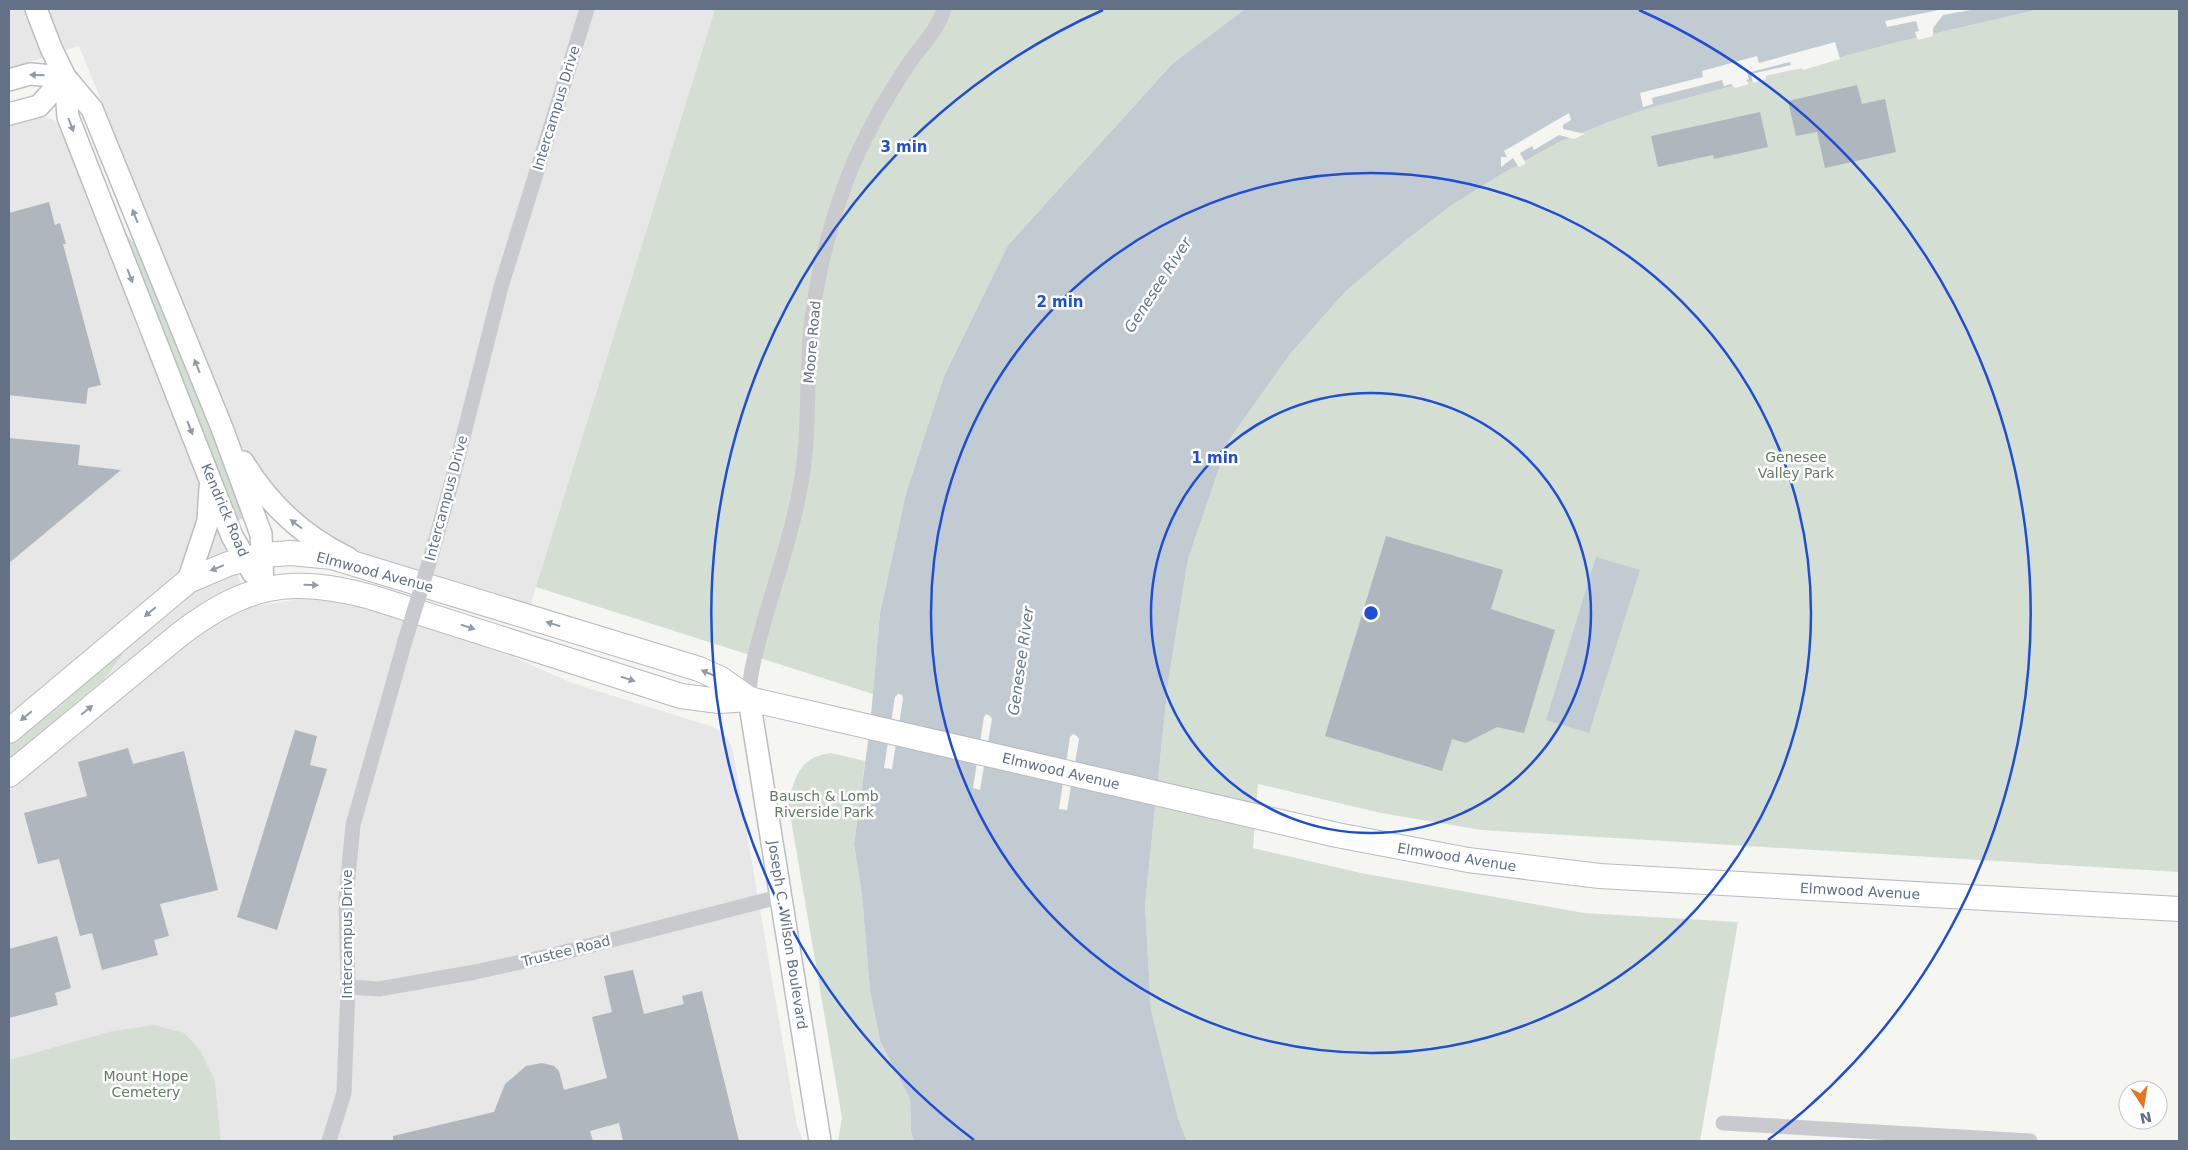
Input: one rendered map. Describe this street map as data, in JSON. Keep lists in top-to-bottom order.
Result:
{
  "streets": {
    "main road": ["Elmwood Avenue"],
    "street": [
      "Intercampus Drive",
      "Moore Road",
      "Kendrick Road",
      "Joseph C. Wilson Boulevard",
      "Trustee Road"
    ]
  },
  "crossings": [
    ["Intercampus Drive", "Trustee Road"],
    ["Moore Road", "Elmwood Avenue"],
    ["Moore Road", "Joseph C. Wilson Boulevard"],
    ["Kendrick Road", "Elmwood Avenue"],
    ["Elmwood Avenue", "Joseph C. Wilson Boulevard"],
    ["Joseph C. Wilson Boulevard", "Trustee Road"]
  ],
  "water": ["Genesee River"],
  "parks": ["Genesee Valley Park", "Bausch & Lomb Riverside Park", "Mount Hope Cemetery"],
  "north": "bottom",
  "rings": ["3 min", "2 min", "1 min"]
}
